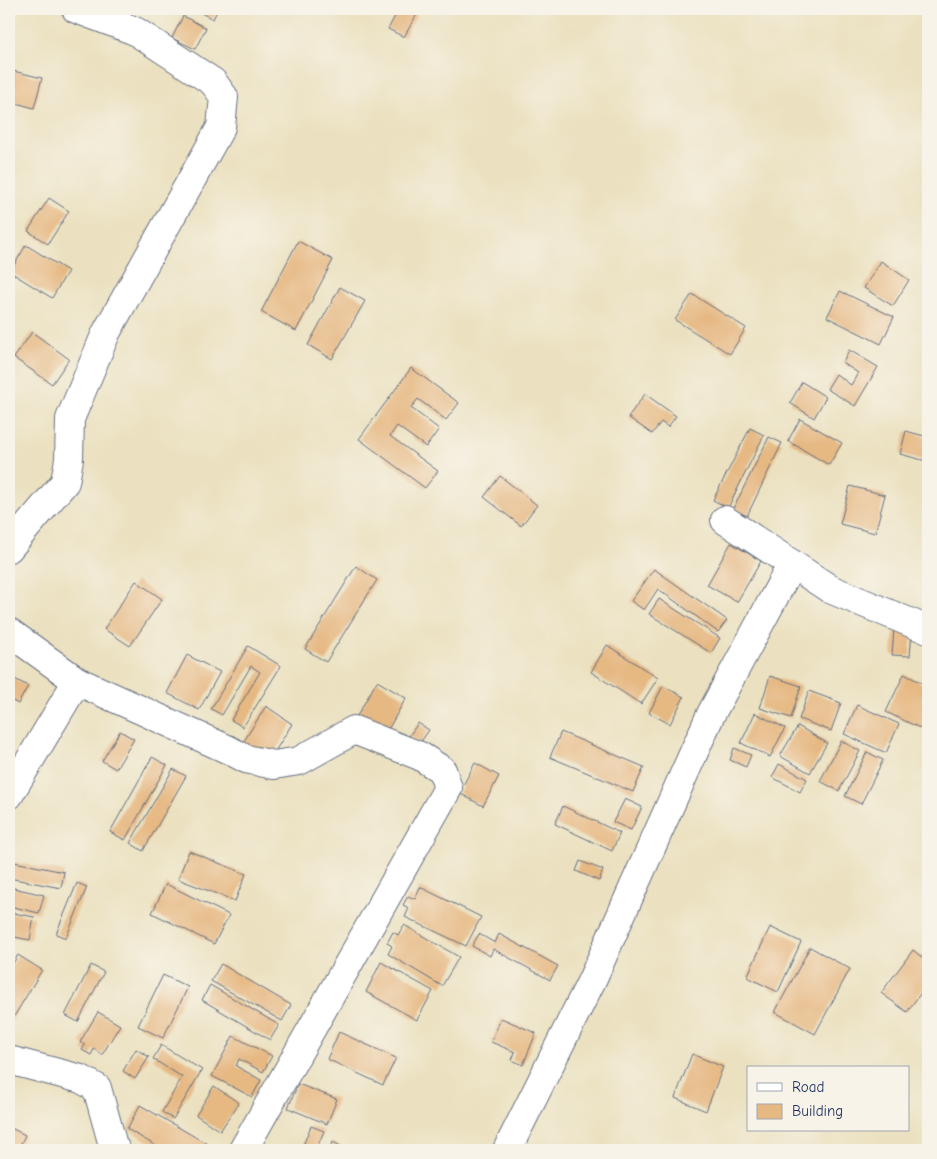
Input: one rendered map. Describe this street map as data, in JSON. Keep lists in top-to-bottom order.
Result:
{
  "legend": ["Road", "Building"]
}
